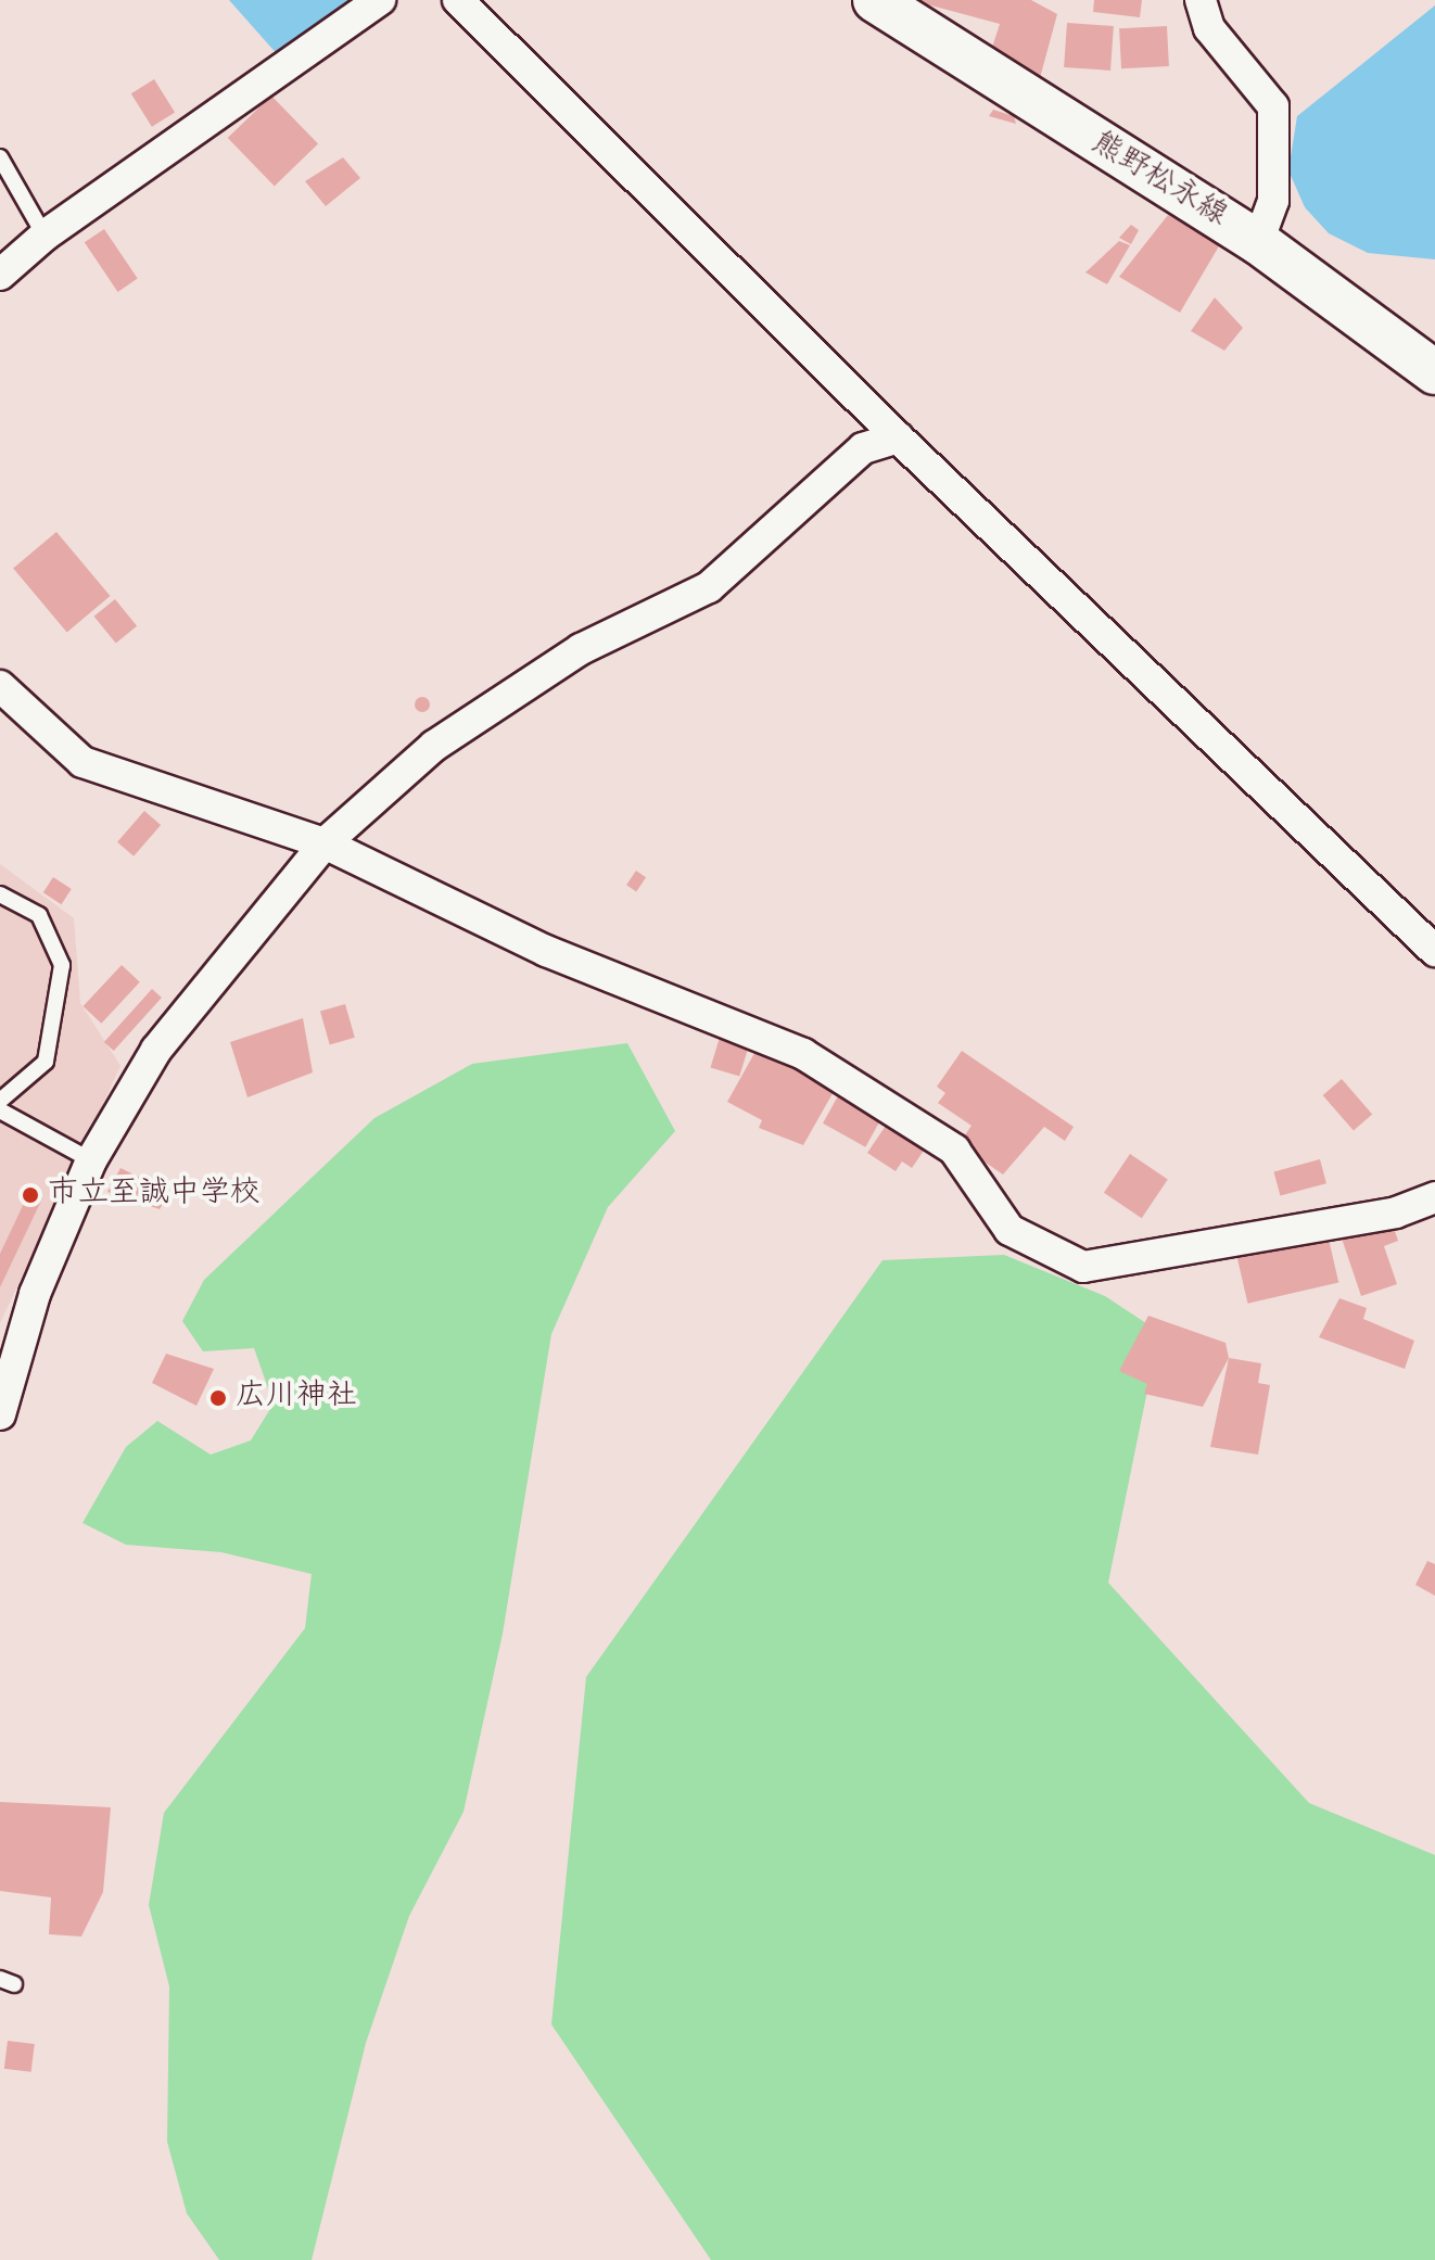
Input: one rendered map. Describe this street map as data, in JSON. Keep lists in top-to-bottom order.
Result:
{
  "streets": {
    "main road": ["熊野松永線"]
  },
  "places": ["市立至誠中学校", "広川神社"]
}
